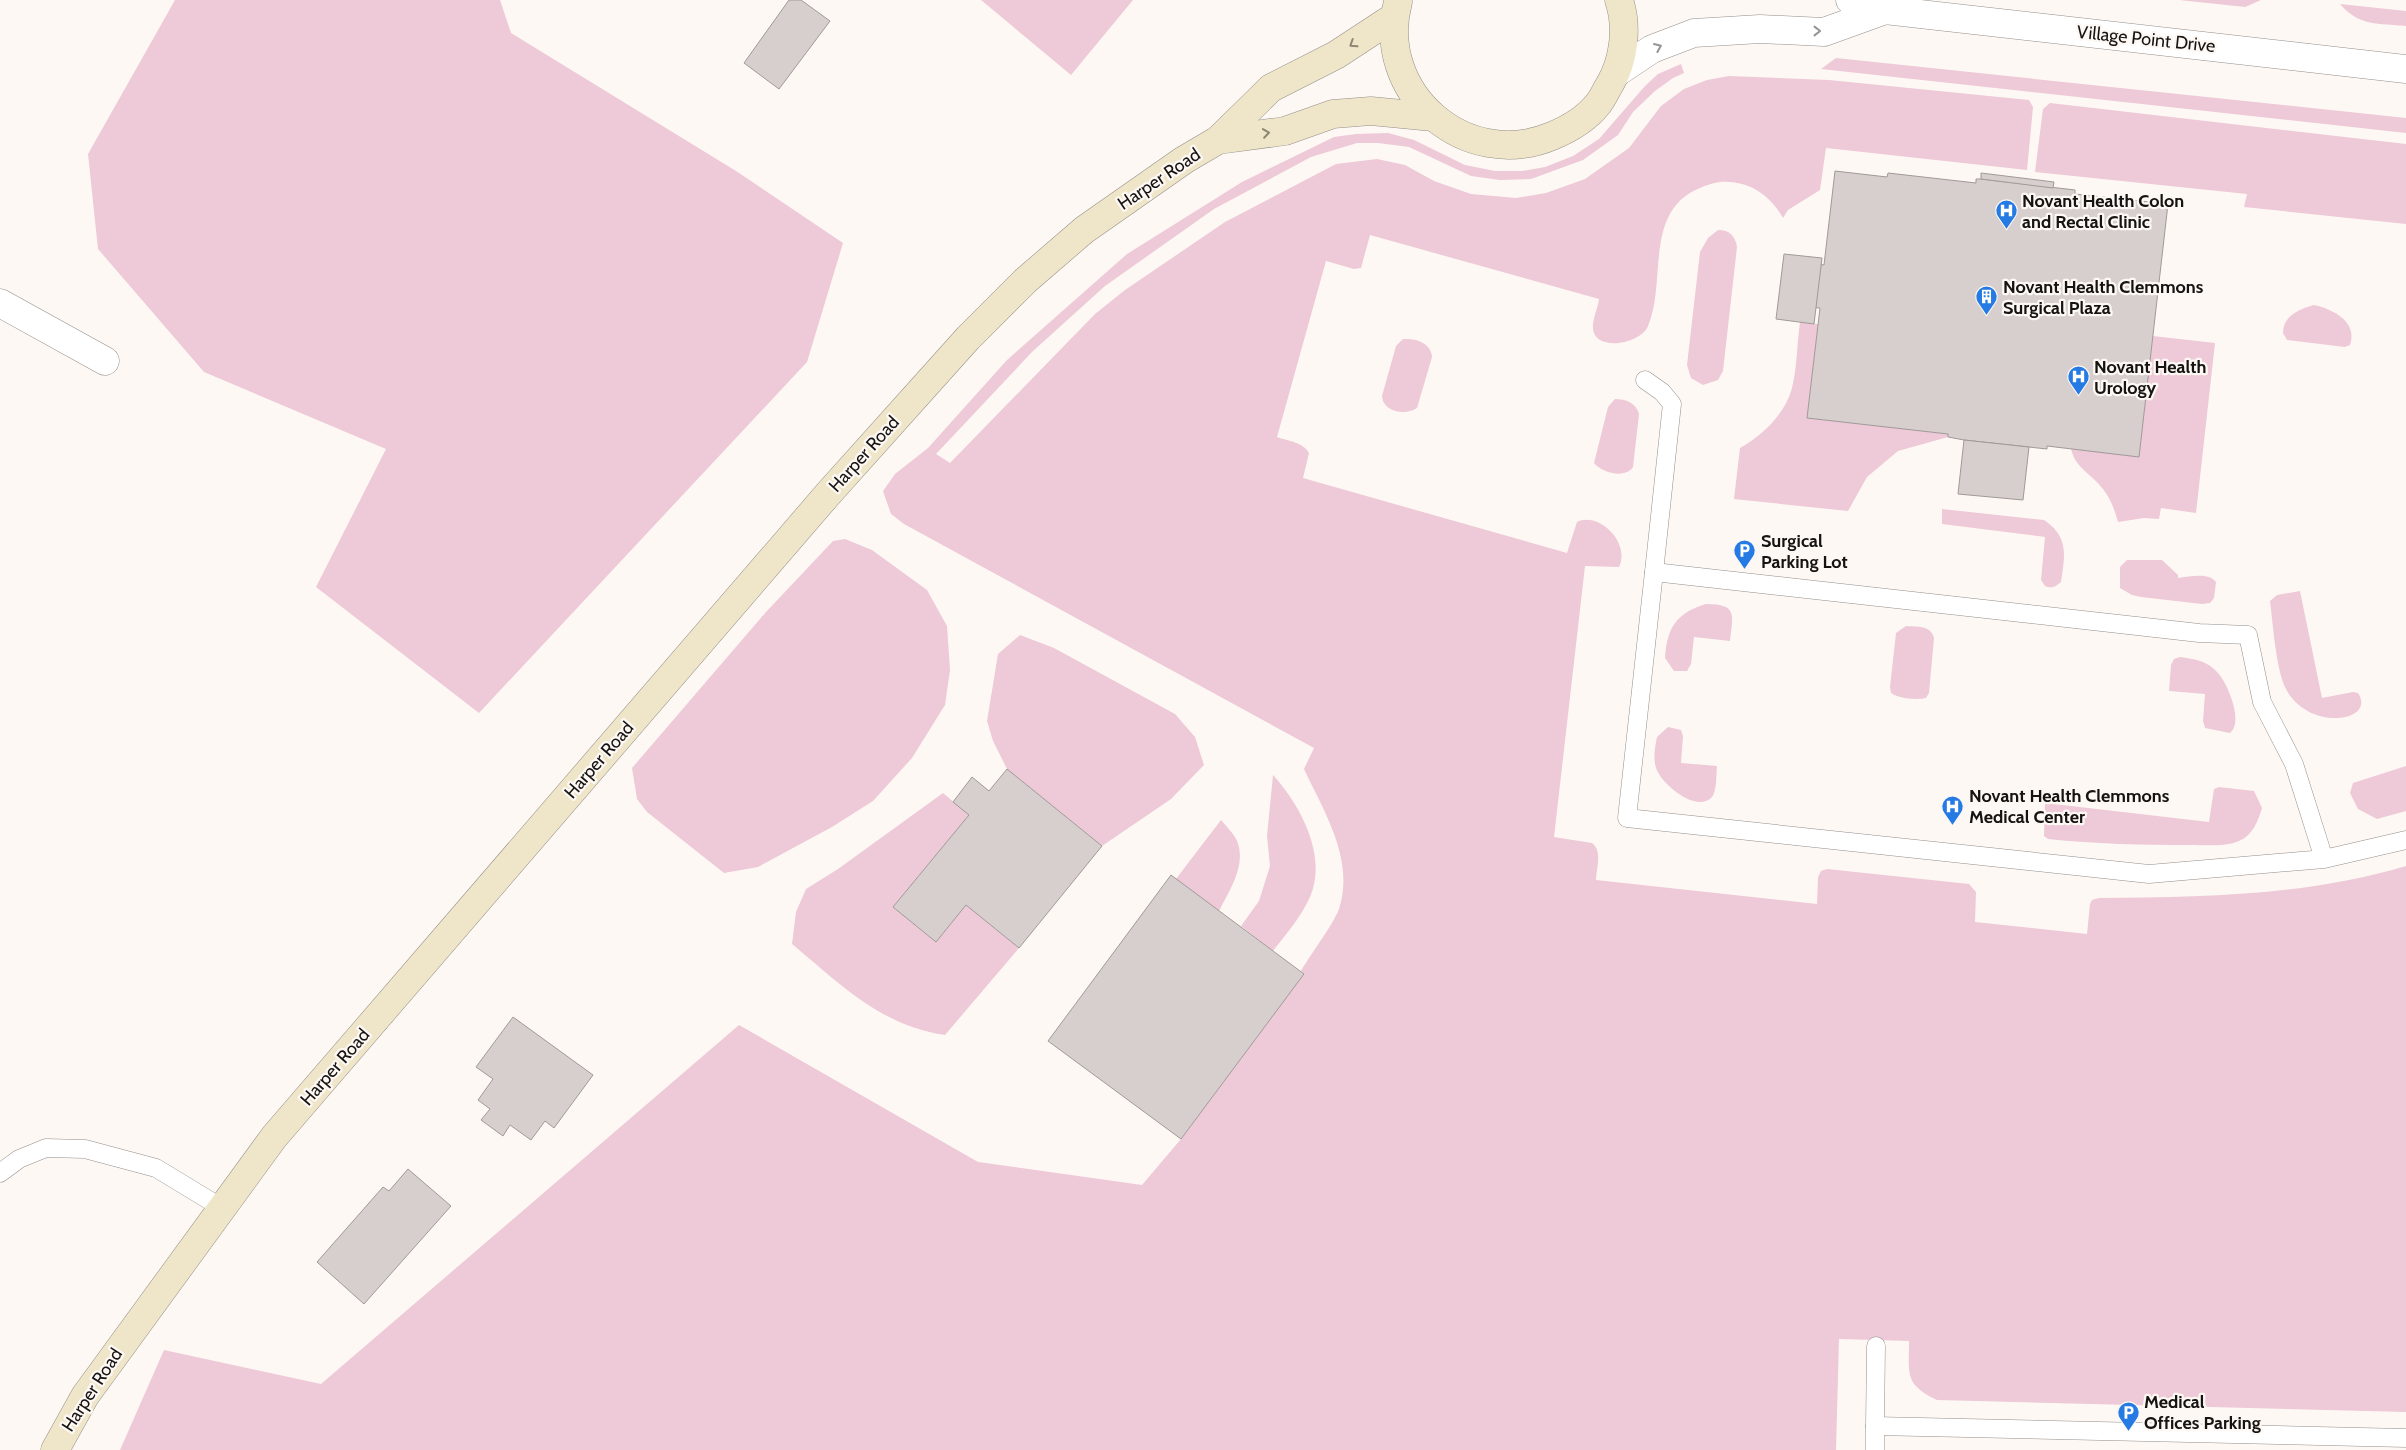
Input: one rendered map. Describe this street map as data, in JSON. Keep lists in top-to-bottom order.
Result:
{
  "streets": {
    "main road": ["Harper Road"],
    "street": ["Village Point Drive"]
  },
  "places": {
    "hospital": ["Novant Health Colon and Rectal Clinic", "Novant Health Urology", "Novant Health Clemmons Medical Center"],
    "building": ["Novant Health Clemmons Surgical Plaza"],
    "parking": ["Surgical Parking Lot", "Medical Offices Parking"]
  }
}
